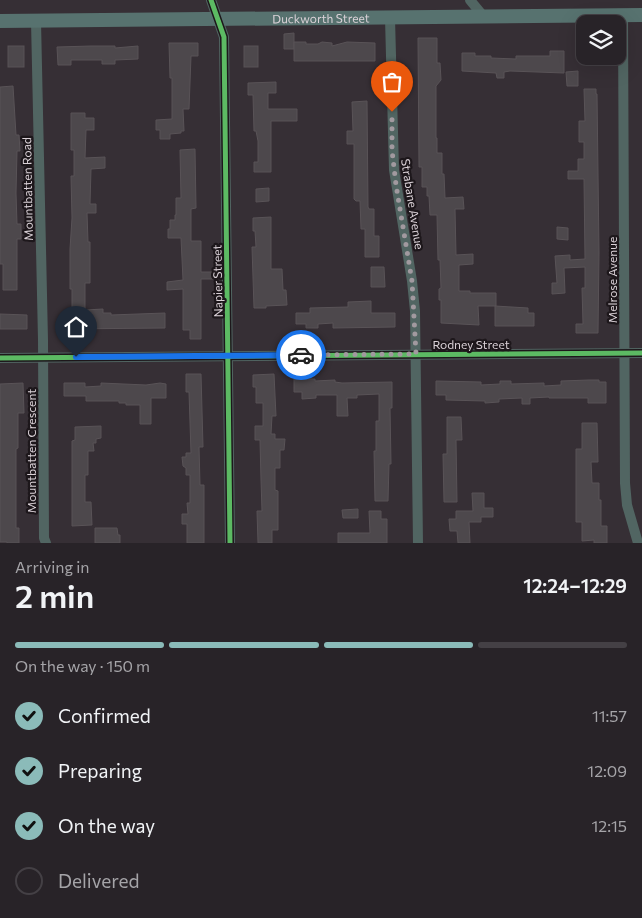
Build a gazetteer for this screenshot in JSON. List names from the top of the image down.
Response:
{
  "streets": {
    "main road": ["Duckworth Street"],
    "street": [
      "Mountbatten Road",
      "Strabane Avenue",
      "Melrose Avenue",
      "Napier Street",
      "Rodney Street",
      "Mountbatten Crescent"
    ]
  },
  "crossings": [
    ["Duckworth Street", "Mountbatten Road"],
    ["Duckworth Street", "Strabane Avenue"],
    ["Duckworth Street", "Napier Street"],
    ["Mountbatten Road", "Rodney Street"],
    ["Mountbatten Road", "Mountbatten Crescent"],
    ["Strabane Avenue", "Rodney Street"],
    ["Melrose Avenue", "Rodney Street"],
    ["Napier Street", "Rodney Street"],
    ["Rodney Street", "Mountbatten Crescent"]
  ],
  "page": {
    "heading": ["2 min", "Arriving in", "12:24–12:29"],
    "bar": "On the way · 150 m",
    "list": [
      ["Confirmed", "11:57"],
      ["Preparing", "12:09"],
      ["On the way", "12:15"],
      "Delivered"
    ]
  }
}
